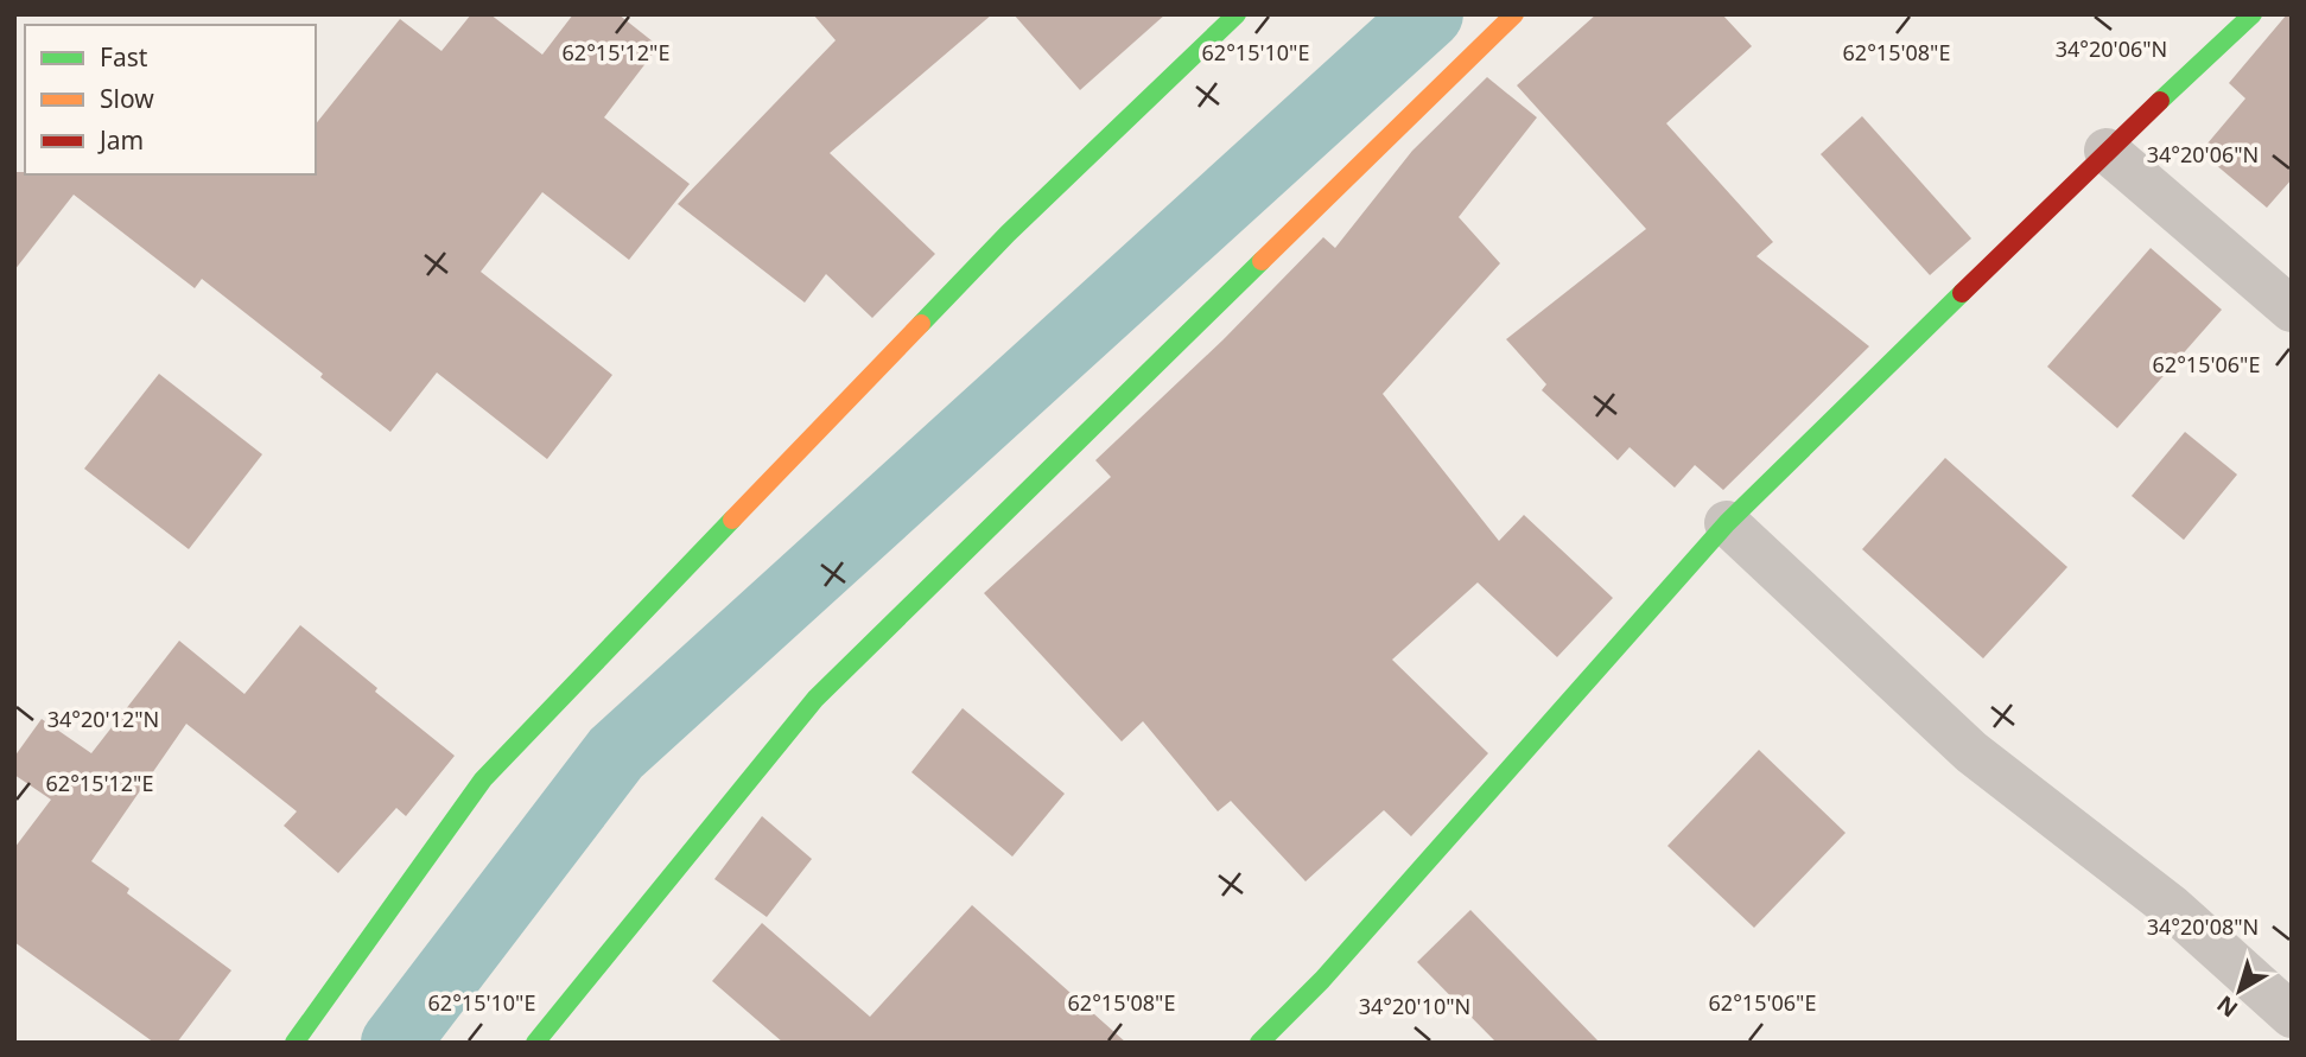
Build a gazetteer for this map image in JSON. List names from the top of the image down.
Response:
{
  "legend": ["Fast", "Slow", "Jam"],
  "north": "bottom left",
  "coordinates": [
    "34°20'06\"N",
    "62°15'12\"E",
    "62°15'10\"E",
    "62°15'08\"E",
    "62°15'06\"E",
    "34°20'12\"N",
    "34°20'08\"N",
    "34°20'10\"N"
  ]
}
